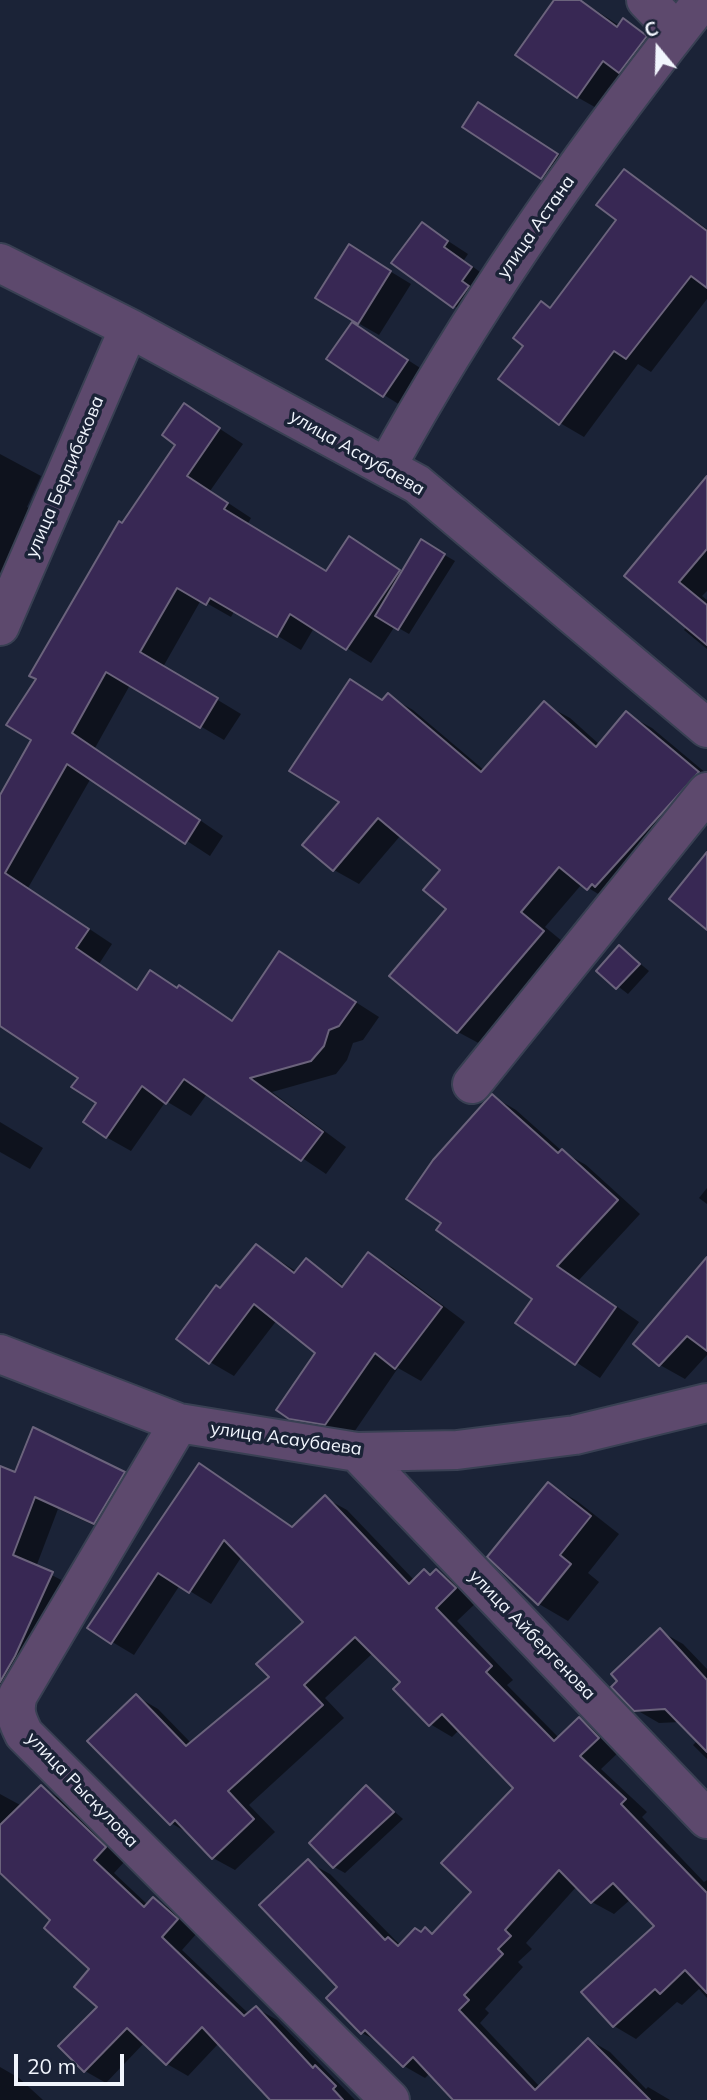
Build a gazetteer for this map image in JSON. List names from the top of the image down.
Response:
{
  "streets": {
    "street": [
      "улица Астана",
      "улица Асаубаева",
      "улица Бердибекова",
      "улица Айбергенова",
      "улица Рыскулова"
    ]
  },
  "crossings": [
    ["улица Астана", "улица Асаубаева"],
    ["улица Асаубаева", "улица Бердибекова"],
    ["улица Асаубаева", "улица Айбергенова"],
    ["улица Асаубаева", "улица Рыскулова"]
  ],
  "scale_bar": "20 m",
  "north": "top"
}
